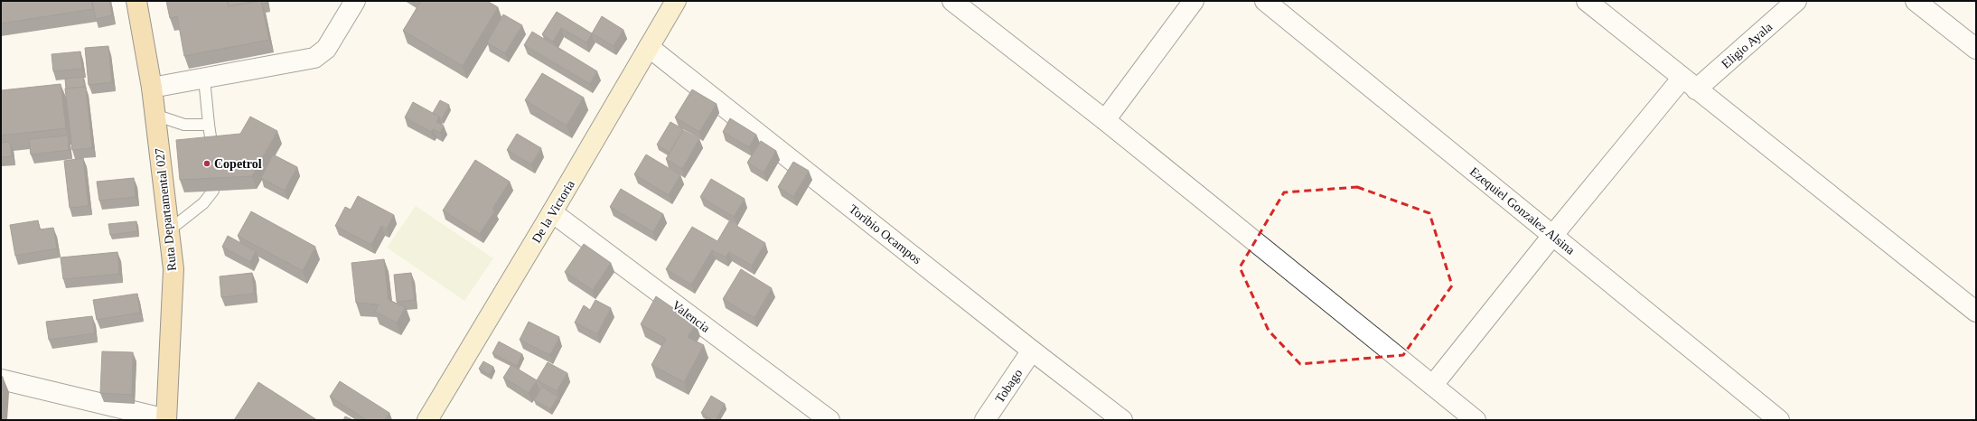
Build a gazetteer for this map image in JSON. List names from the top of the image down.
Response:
{
  "streets": {
    "main road": ["Ruta Departamental 027", "De la Victoria"],
    "street": [
      "Eligio Ayala",
      "Ezequiel Gonzalez Alsina",
      "Toribio Ocampos",
      "Valencia",
      "Tobago"
    ]
  },
  "crossings": [
    ["Eligio Ayala", "Ezequiel Gonzalez Alsina"],
    ["De la Victoria", "Toribio Ocampos"],
    ["De la Victoria", "Valencia"],
    ["Toribio Ocampos", "Tobago"]
  ],
  "places": ["Copetrol"]
}
